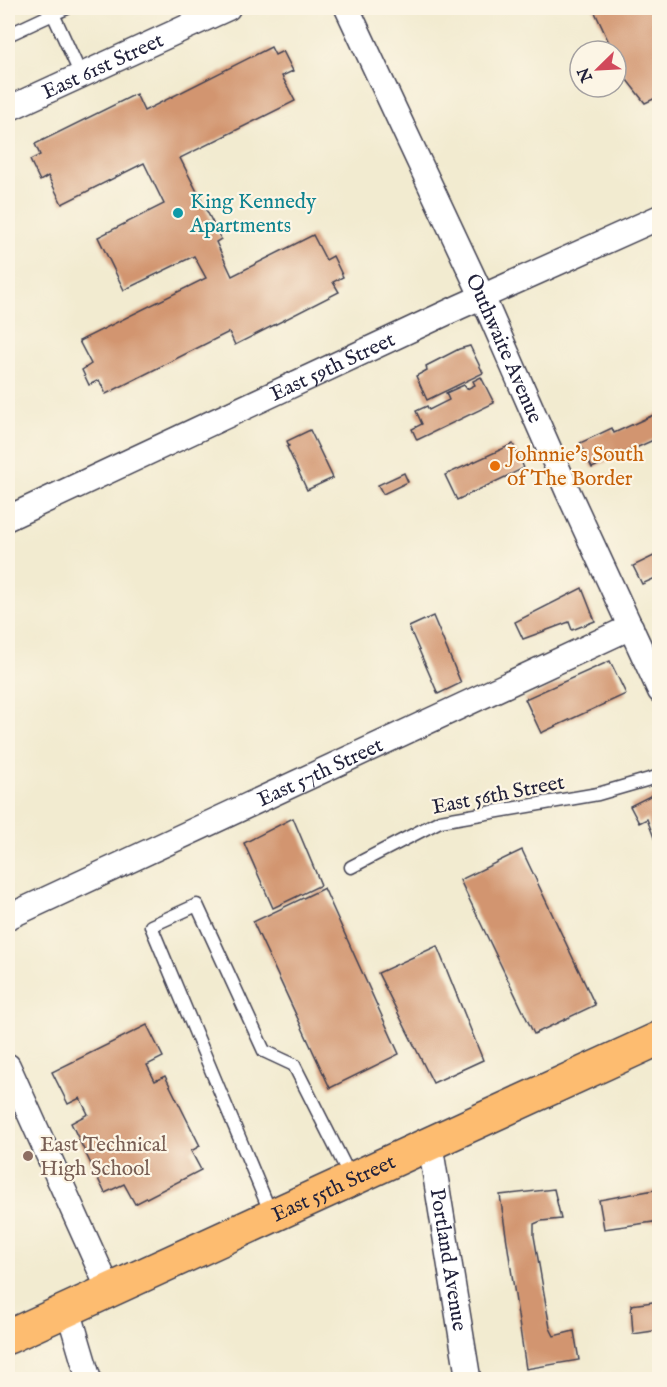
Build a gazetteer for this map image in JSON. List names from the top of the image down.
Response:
{
  "streets": {
    "main road": ["East 55th Street"],
    "street": [
      "East 61st Street",
      "Outhwaite Avenue",
      "East 59th Street",
      "East 57th Street",
      "Portland Avenue"
    ],
    "lane": ["East 56th Street"]
  },
  "crossings": [
    ["Outhwaite Avenue", "East 59th Street"],
    ["Outhwaite Avenue", "East 57th Street"],
    ["East 55th Street", "Portland Avenue"]
  ],
  "places": ["King Kennedy Apartments", "Johnnie's South of The Border", "East Technical High School"],
  "north": "bottom left"
}
